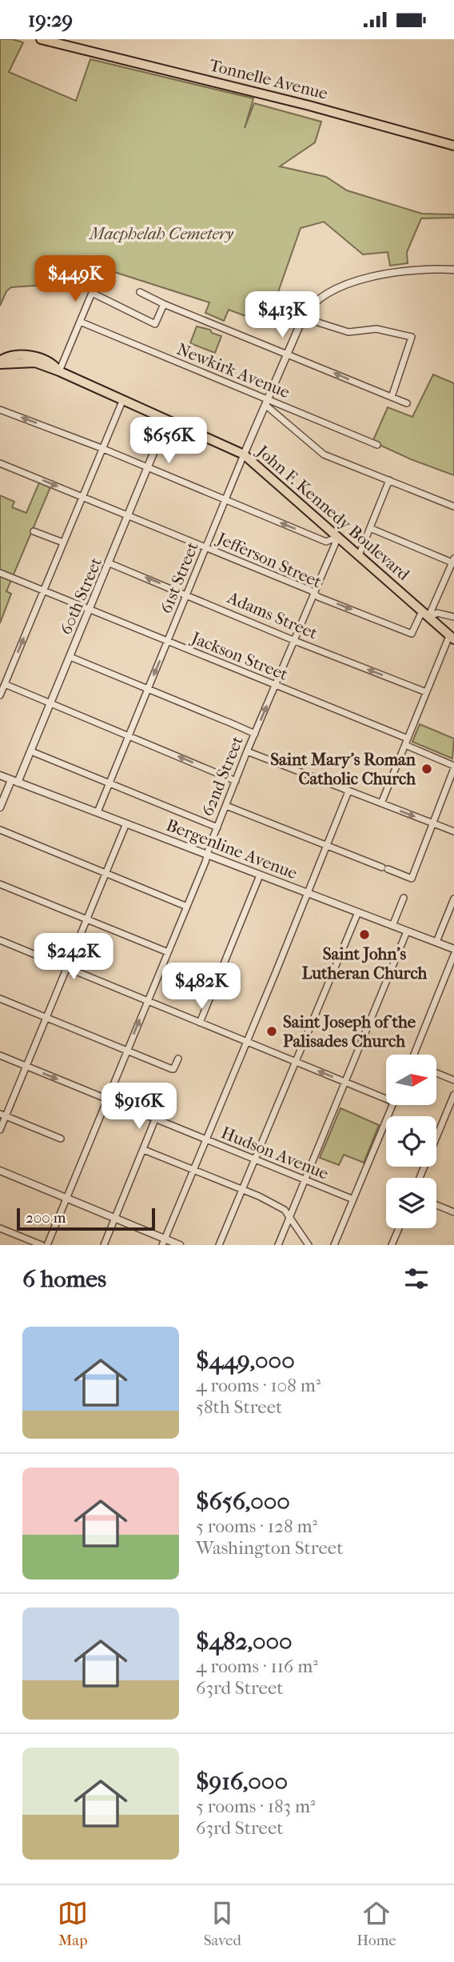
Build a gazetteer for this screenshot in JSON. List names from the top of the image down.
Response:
{
  "streets": {
    "main road": ["Tonnelle Avenue", "John F. Kennedy Boulevard"],
    "street": [
      "Newkirk Avenue",
      "Jefferson Street",
      "61st Street",
      "60th Street",
      "Adams Street",
      "Jackson Street",
      "62nd Street",
      "Bergenline Avenue",
      "Hudson Avenue"
    ]
  },
  "crossings": [
    ["Newkirk Avenue", "61st Street"],
    ["John F. Kennedy Boulevard", "Jefferson Street"],
    ["John F. Kennedy Boulevard", "61st Street"],
    ["John F. Kennedy Boulevard", "60th Street"],
    ["John F. Kennedy Boulevard", "62nd Street"],
    ["Jefferson Street", "61st Street"],
    ["Jefferson Street", "60th Street"],
    ["Jefferson Street", "62nd Street"],
    ["61st Street", "Adams Street"],
    ["61st Street", "Jackson Street"],
    ["61st Street", "Bergenline Avenue"],
    ["60th Street", "Adams Street"],
    ["60th Street", "Jackson Street"],
    ["60th Street", "Bergenline Avenue"],
    ["Adams Street", "62nd Street"],
    ["Jackson Street", "62nd Street"],
    ["62nd Street", "Bergenline Avenue"],
    ["62nd Street", "Hudson Avenue"]
  ],
  "one_way": ["Jefferson Street", "Adams Street"],
  "parks": ["Macphelah Cemetery"],
  "places": ["Saint Mary's Roman Catholic Church", "Saint John's Lutheran Church", "Saint Joseph of the Palisades Church"],
  "scale_bar": "200 m",
  "north": "right",
  "page": {
    "status": "19:29",
    "price": [
      "$449K",
      "$413K",
      "$656K",
      "$242K",
      "$482K",
      "$916K"
    ],
    "scale": "200 m",
    "heading": "6 homes",
    "list": [
      {
        "name": "$449,000",
        "note": "4 rooms · 108 m² · 58th Street"
      },
      {
        "name": "$656,000",
        "note": "5 rooms · 128 m² · Washington Street"
      },
      {
        "name": "$482,000",
        "note": "4 rooms · 116 m² · 63rd Street"
      },
      {
        "name": "$916,000",
        "note": "5 rooms · 183 m² · 63rd Street"
      }
    ],
    "tabs": ["Map", "Saved", "Home"]
  }
}
